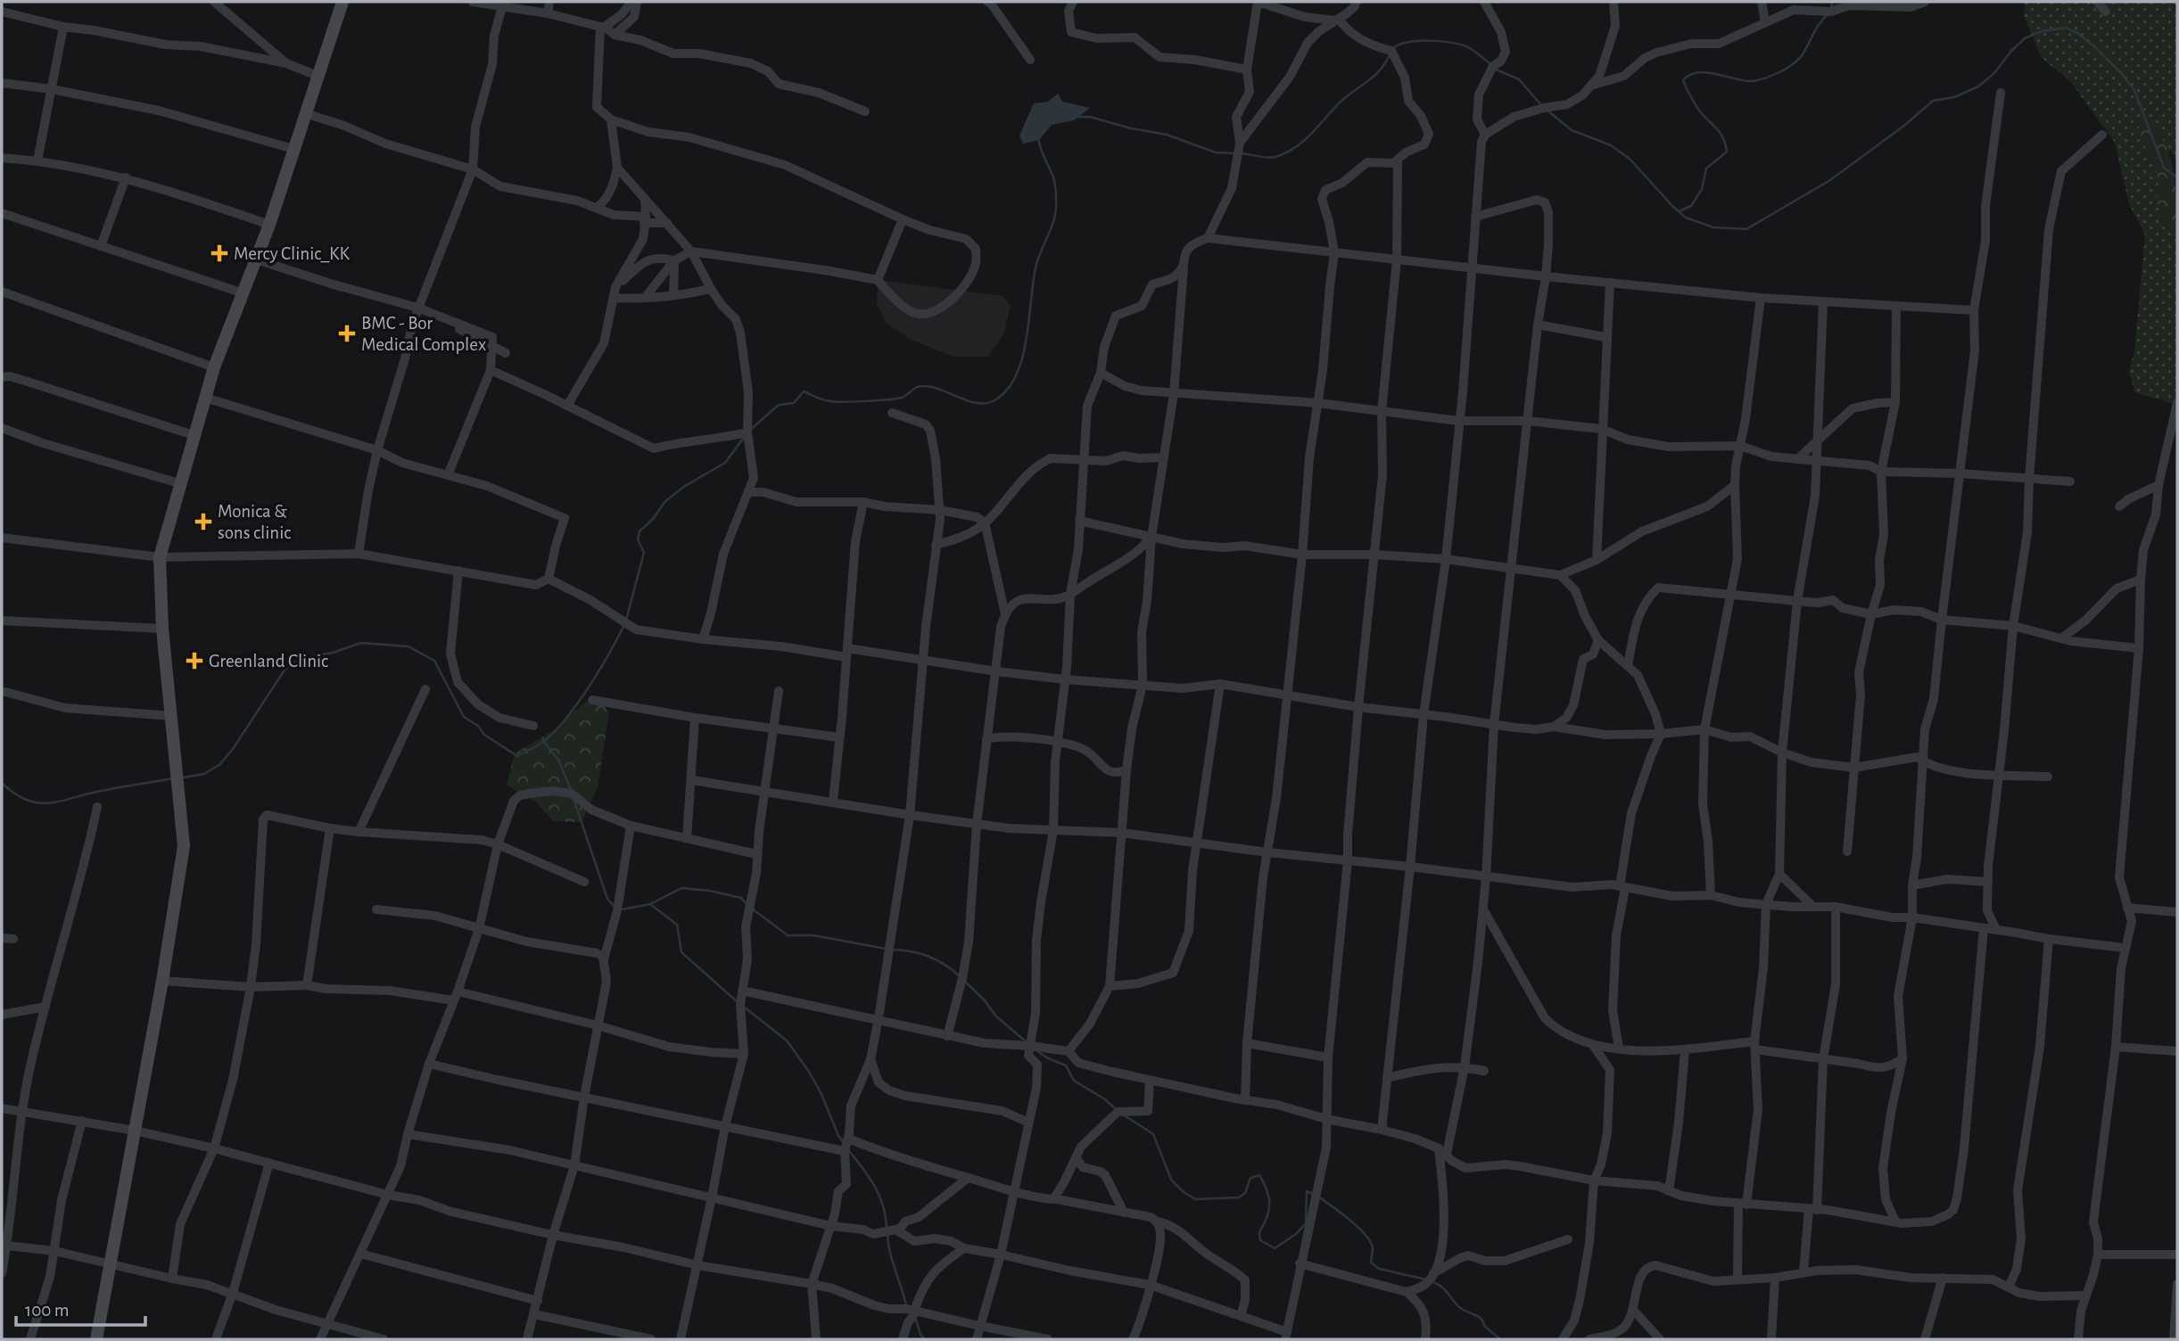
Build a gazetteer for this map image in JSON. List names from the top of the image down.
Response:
{
  "places": {
    "health": [
      "Mercy Clinic_KK",
      "BMC - Bor Medical Complex",
      "Monica & sons clinic",
      "Greenland Clinic"
    ]
  },
  "scale_bar": "100 m"
}
